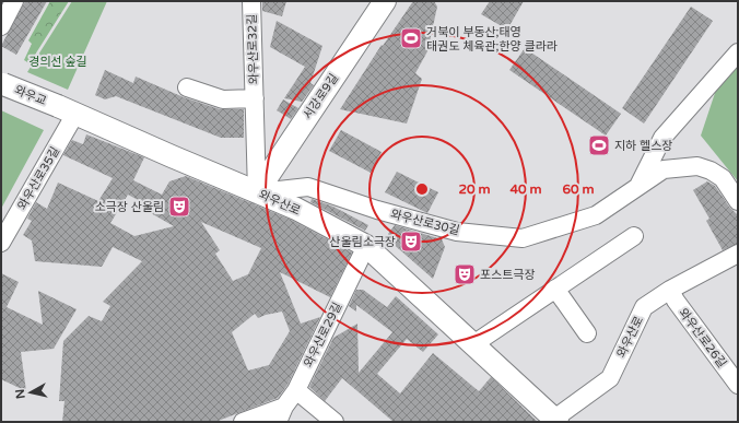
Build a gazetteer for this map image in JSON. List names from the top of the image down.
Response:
{
  "streets": {
    "street": [
      "와우산로32길",
      "와우교",
      "서강로9길",
      "와우산로35길",
      "와우산로",
      "와우산로30길",
      "와우산로29길",
      "와우산로26길"
    ]
  },
  "crossings": [
    ["와우산로32길", "서강로9길"],
    ["와우산로32길", "와우산로"],
    ["와우산로32길", "와우산로30길"],
    ["와우교", "와우산로35길"],
    ["와우교", "와우산로"],
    ["서강로9길", "와우산로"],
    ["서강로9길", "와우산로30길"],
    ["와우산로35길", "와우산로"],
    ["와우산로", "와우산로30길"],
    ["와우산로", "와우산로29길"],
    ["와우산로", "와우산로26길"]
  ],
  "parks": ["경의선 숲길"],
  "places": {
    "sports": ["거북이 부동산;태영 태권도 체육관;한양 클라라", "지하 헬스장"],
    "theatre": ["소극장 산울림", "산울림소극장", "포스트극장"]
  },
  "north": "left",
  "rings": ["20 m", "40 m", "60 m"]
}
